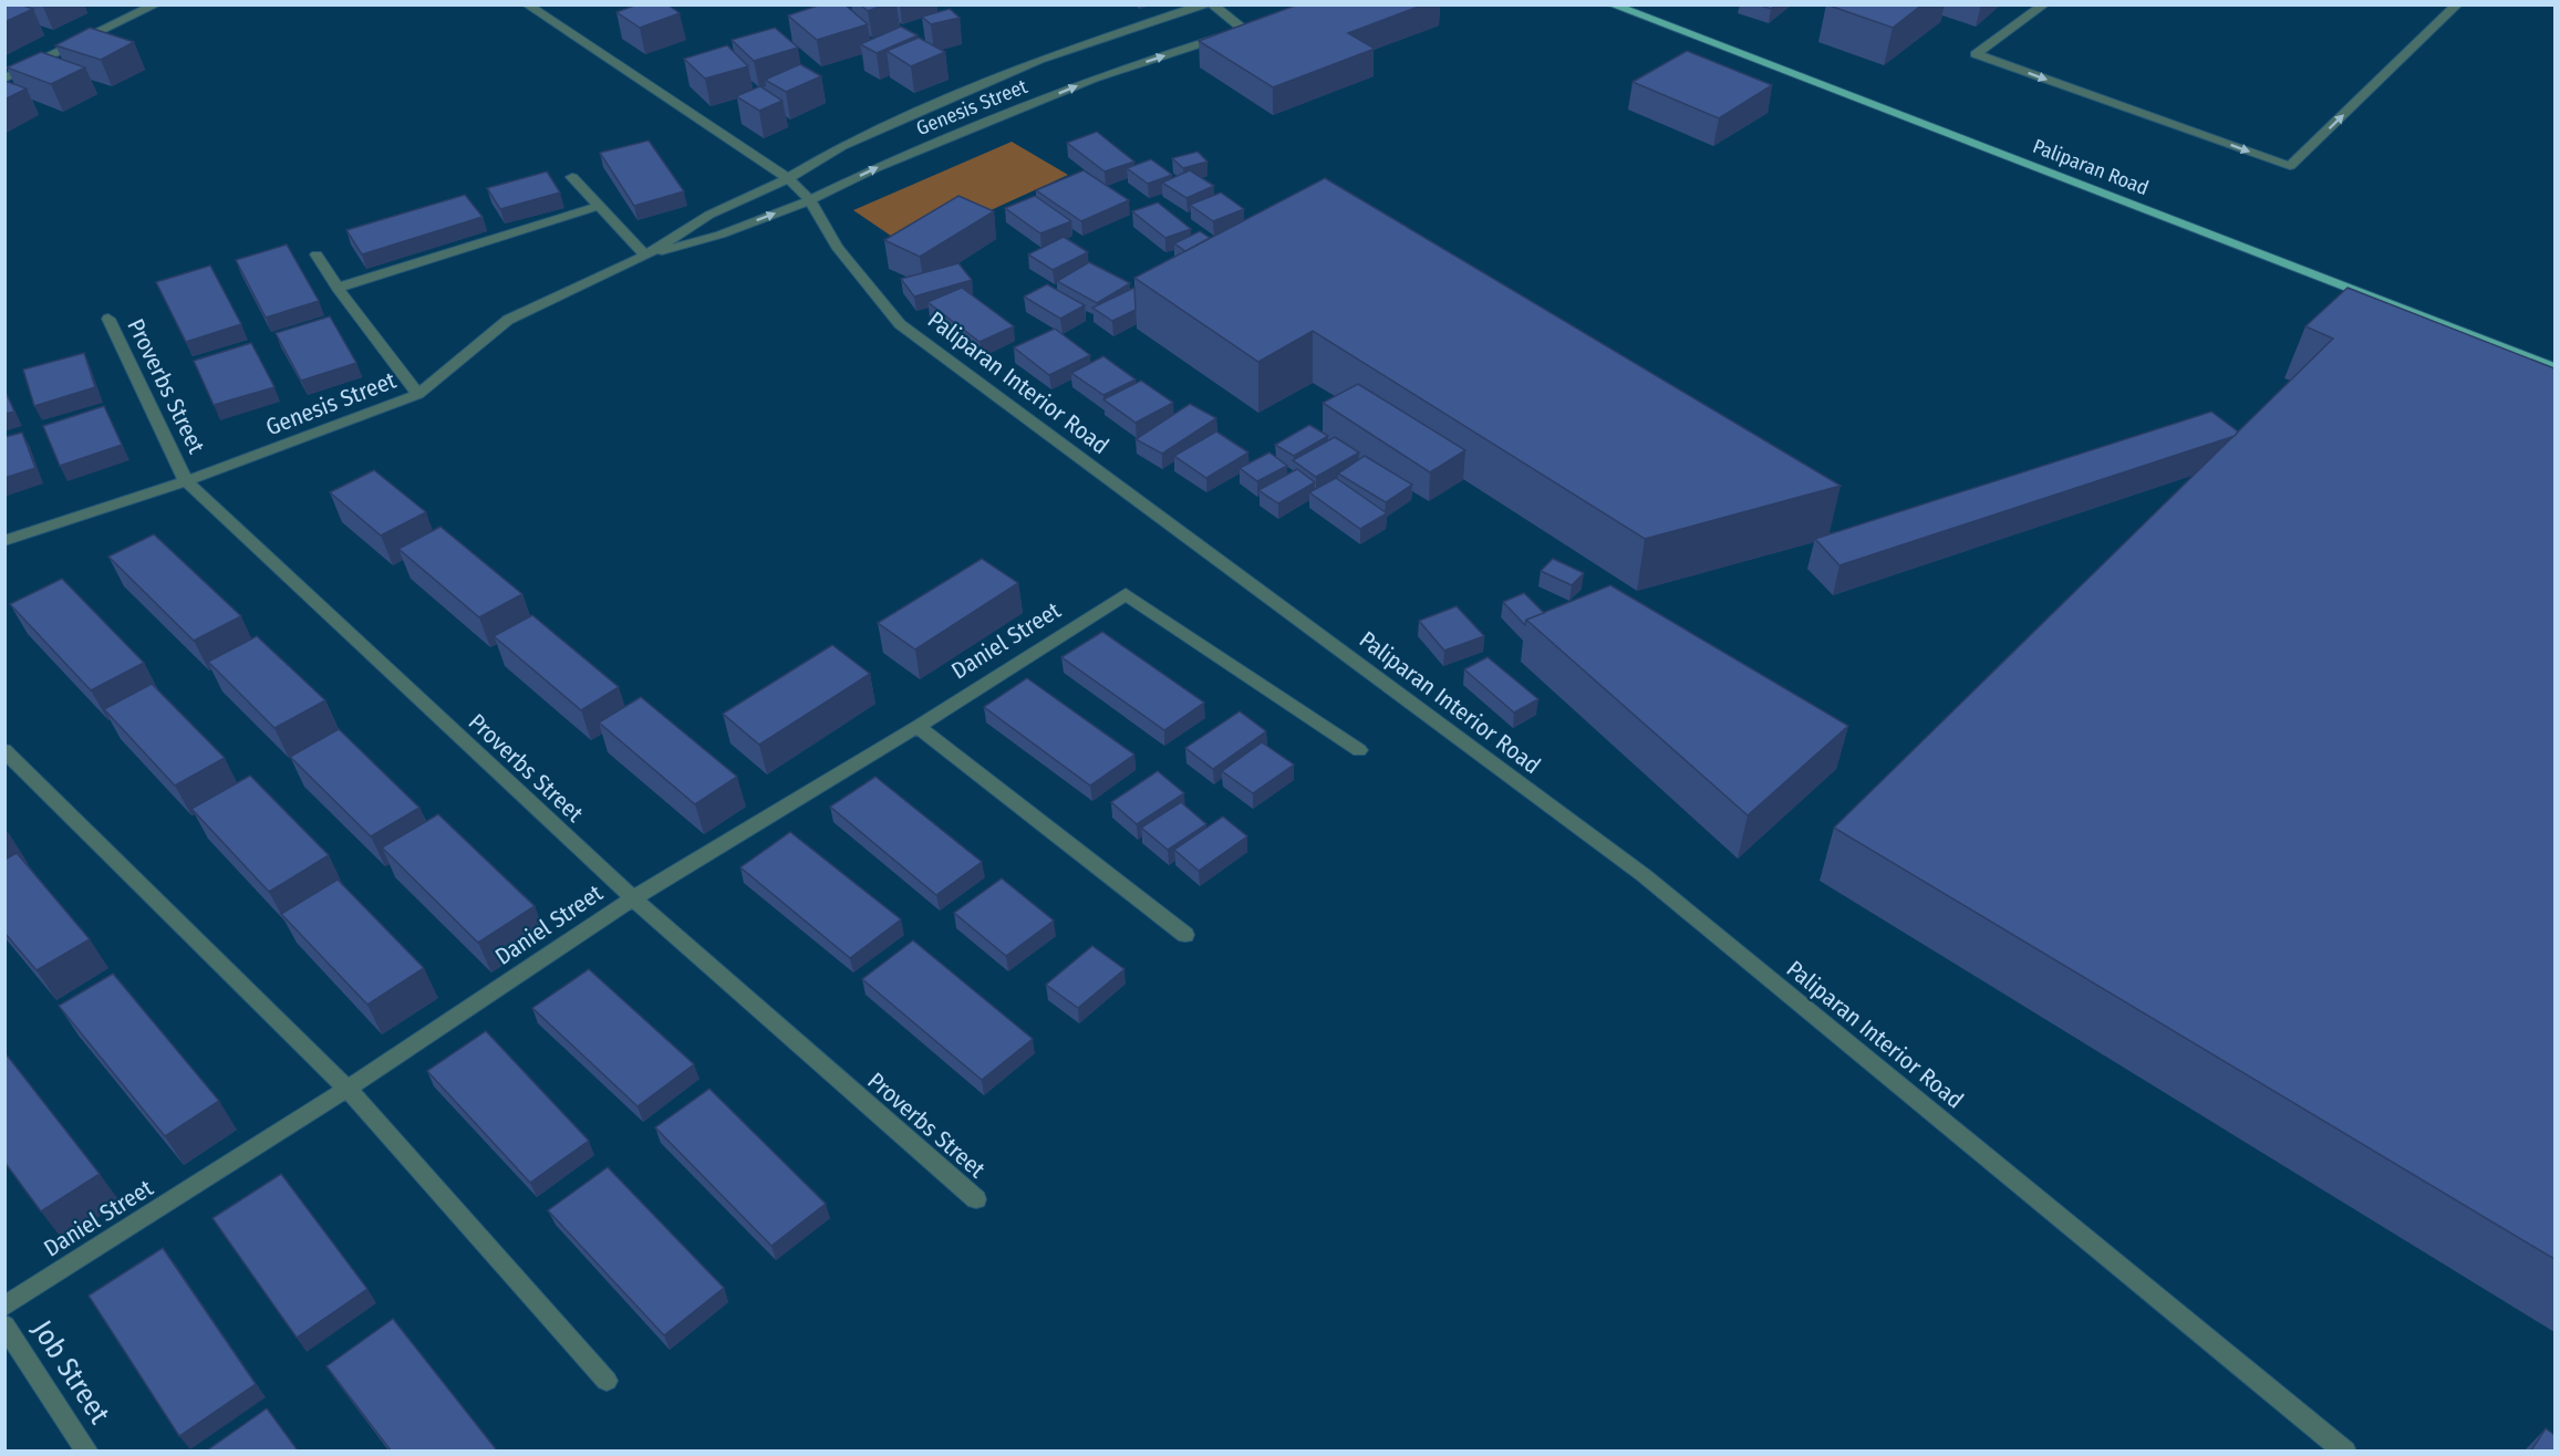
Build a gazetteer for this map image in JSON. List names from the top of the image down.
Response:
{
  "streets": {
    "main road": ["Paliparan Road"],
    "street": [
      "Genesis Street",
      "Paliparan Interior Road",
      "Proverbs Street",
      "Daniel Street",
      "Job Street"
    ]
  },
  "crossings": [
    ["Genesis Street", "Paliparan Interior Road"],
    ["Genesis Street", "Proverbs Street"],
    ["Proverbs Street", "Daniel Street"]
  ]
}
